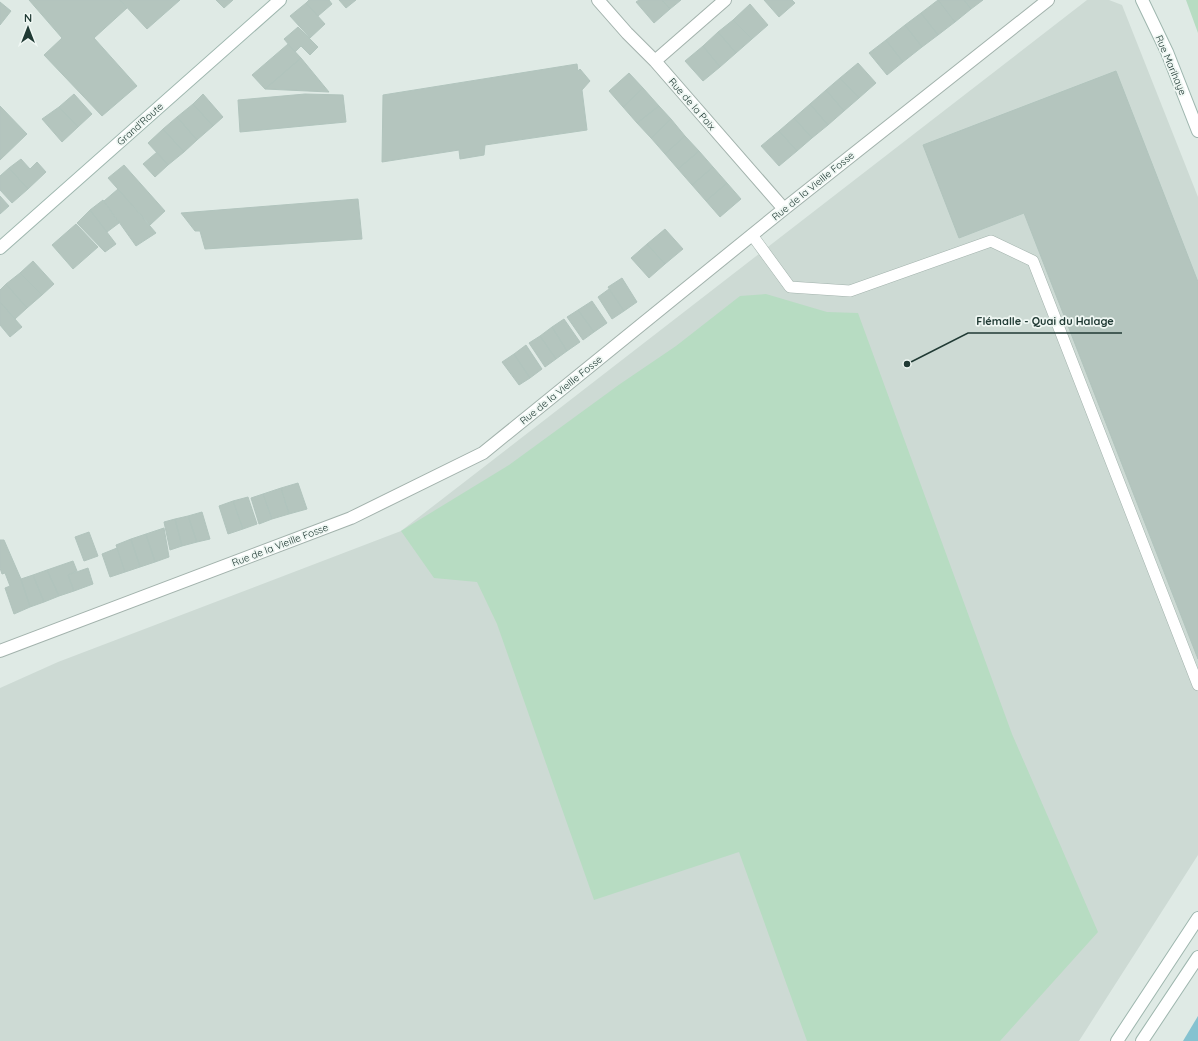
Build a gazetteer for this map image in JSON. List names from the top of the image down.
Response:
{
  "streets": {
    "street": [
      "Rue Marihaye",
      "Rue de la Paix",
      "Grand'Route",
      "Rue de la Vieille Fosse"
    ]
  },
  "crossings": [
    ["Rue de la Paix", "Rue de la Vieille Fosse"]
  ],
  "places": ["Flémalle - Quai du Halage"],
  "north": "top"
}
